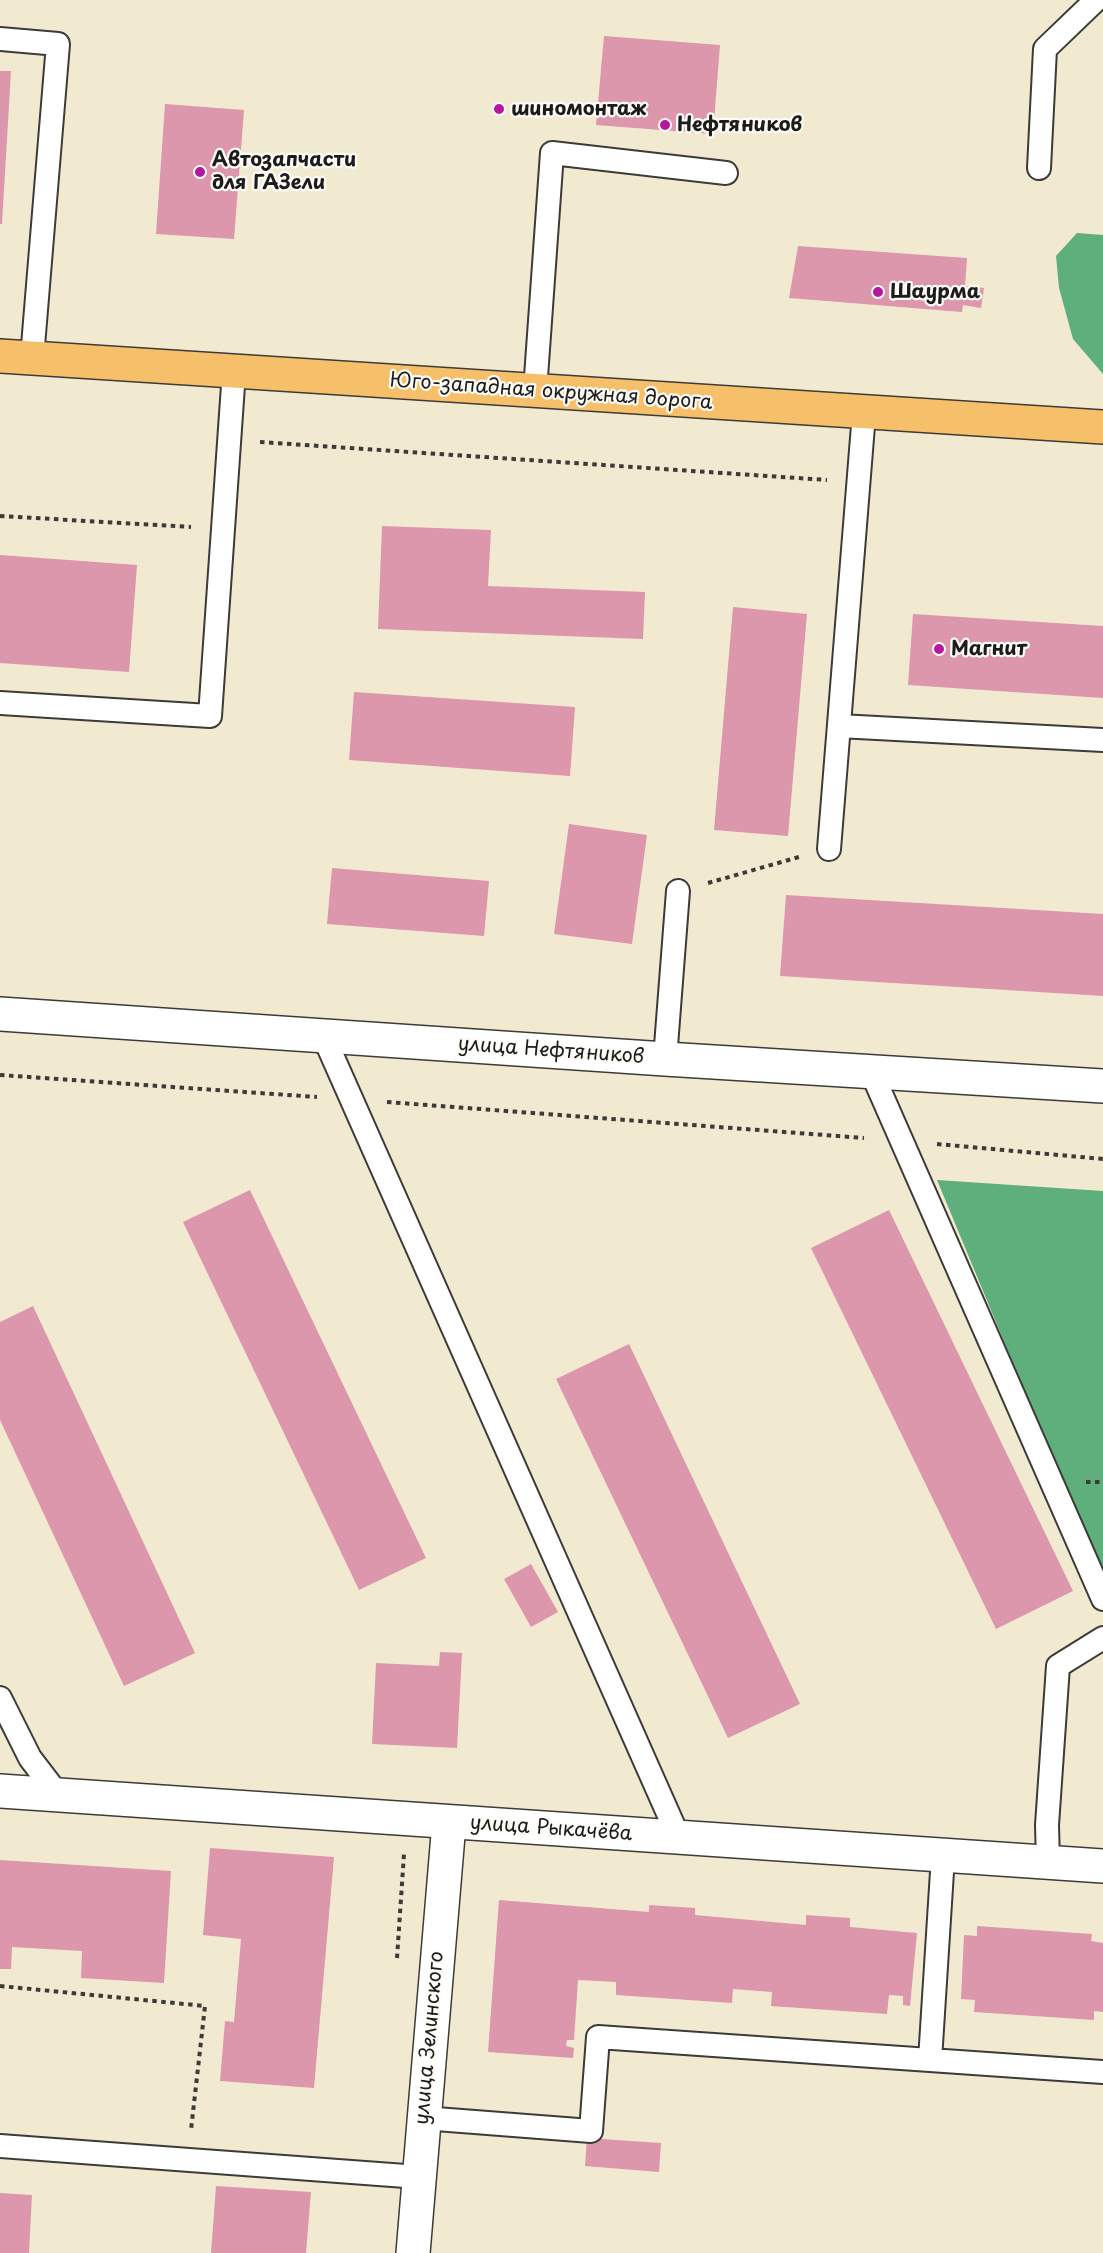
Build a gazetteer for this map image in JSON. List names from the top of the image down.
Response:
{
  "streets": {
    "highway": ["Юго-западная окружная дорога"],
    "street": ["улица Нефтяников", "улица Рыкачёва", "улица Зелинского"]
  },
  "crossings": [
    ["улица Рыкачёва", "улица Зелинского"]
  ],
  "places": [
    "шиномонтаж",
    "Нефтяников",
    "Автозапчасти для ГАЗели",
    "Шаурма",
    "Магнит"
  ]
}
